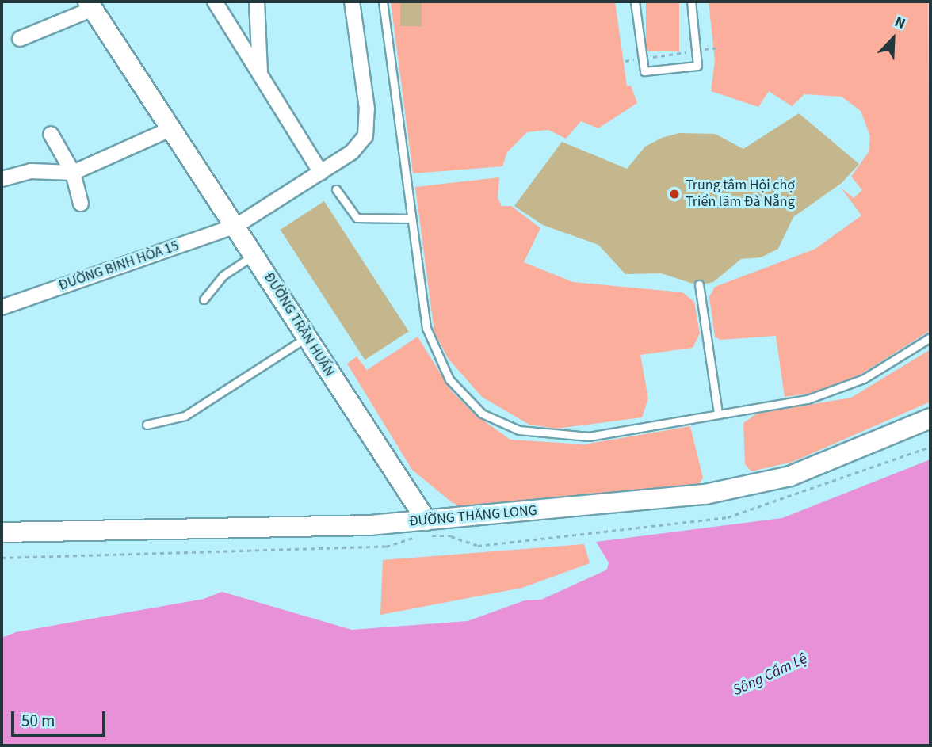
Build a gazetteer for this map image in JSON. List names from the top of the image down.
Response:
{
  "streets": {
    "street": ["ĐƯỜNG BÌNH HÒA 15", "ĐƯỜNG TRẦN HUẤN", "ĐƯỜNG THĂNG LONG"]
  },
  "crossings": [
    ["ĐƯỜNG BÌNH HÒA 15", "ĐƯỜNG TRẦN HUẤN"],
    ["ĐƯỜNG TRẦN HUẤN", "ĐƯỜNG THĂNG LONG"]
  ],
  "water": ["Sông Cẩm Lệ"],
  "places": ["Trung tâm Hội chợ Triển lãm Đà Nẵng"],
  "scale_bar": "50 m",
  "north": "top right"
}
